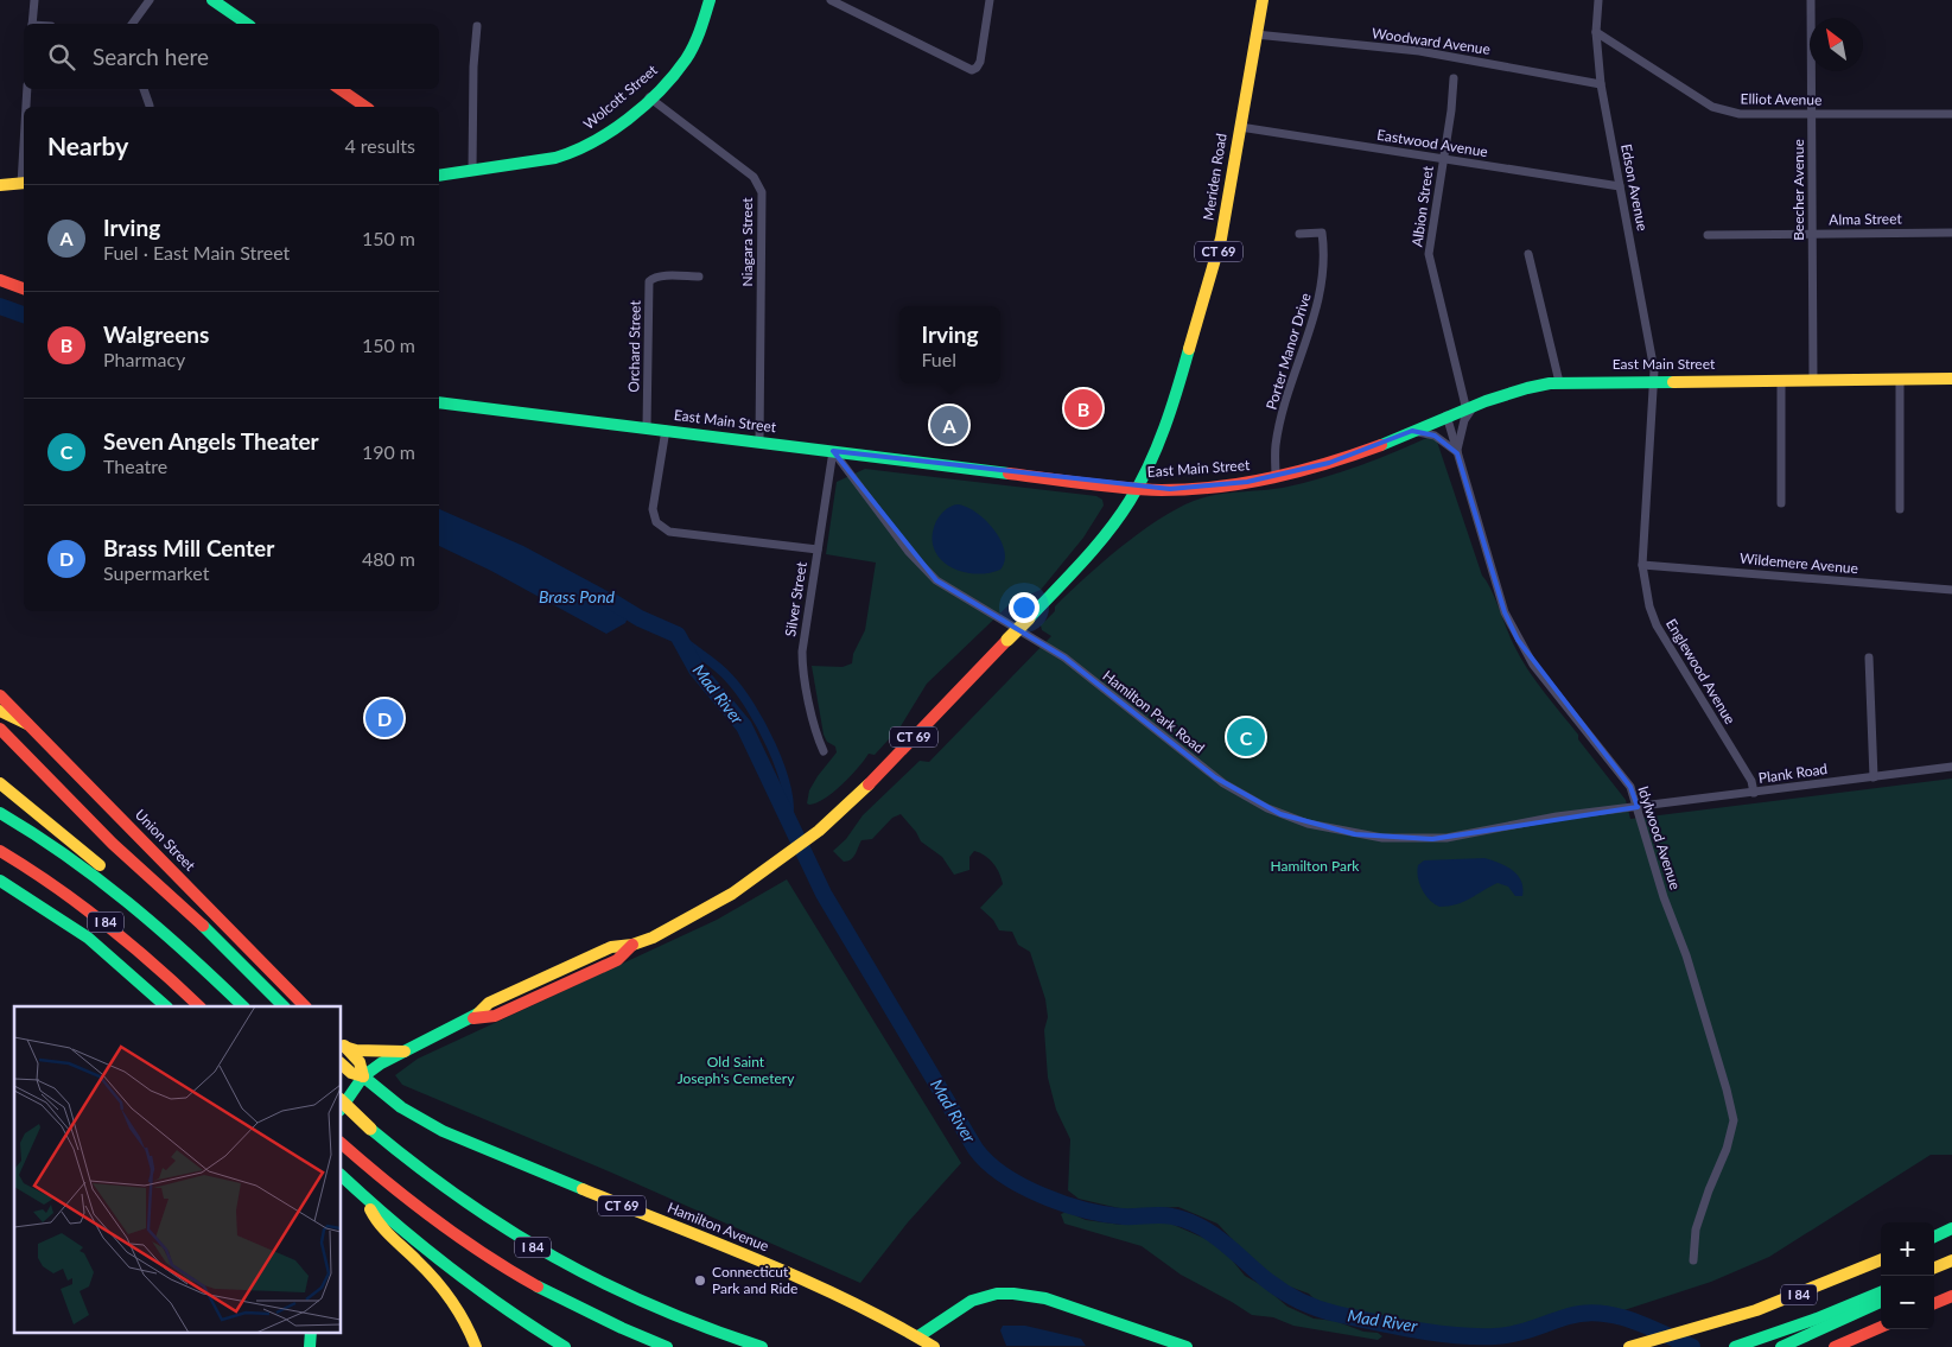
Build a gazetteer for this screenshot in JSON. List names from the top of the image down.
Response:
{
  "streets": {
    "main road": [
      "Wolcott Street",
      "Meriden Road",
      "CT 69",
      "East Main Street",
      "Union Street",
      "I 84",
      "Hamilton Avenue"
    ],
    "street": [
      "Woodward Avenue",
      "Elliot Avenue",
      "Eastwood Avenue",
      "Edson Avenue",
      "Beecher Avenue",
      "Albion Street",
      "Alma Street",
      "Niagara Street",
      "Orchard Street",
      "Porter Manor Drive",
      "Wildemere Avenue",
      "Silver Street",
      "Englewood Avenue",
      "Hamilton Park Road",
      "Plank Road",
      "Idylwood Avenue"
    ]
  },
  "crossings": [
    ["Woodward Avenue", "Meriden Road"],
    ["Woodward Avenue", "Edson Avenue"],
    ["Wolcott Street", "Niagara Street"],
    ["Elliot Avenue", "Edson Avenue"],
    ["Elliot Avenue", "Beecher Avenue"],
    ["Eastwood Avenue", "Meriden Road"],
    ["Eastwood Avenue", "Edson Avenue"],
    ["Eastwood Avenue", "Albion Street"],
    ["Meriden Road", "CT 69"],
    ["Meriden Road", "East Main Street"],
    ["Edson Avenue", "East Main Street"],
    ["Edson Avenue", "Englewood Avenue"],
    ["Beecher Avenue", "Alma Street"],
    ["Beecher Avenue", "East Main Street"],
    ["Albion Street", "East Main Street"],
    ["Albion Street", "Idylwood Avenue"],
    ["Niagara Street", "East Main Street"],
    ["CT 69", "East Main Street"],
    ["CT 69", "Hamilton Avenue"],
    ["Orchard Street", "East Main Street"],
    ["Porter Manor Drive", "East Main Street"],
    ["East Main Street", "Silver Street"],
    ["East Main Street", "Englewood Avenue"],
    ["East Main Street", "Hamilton Park Road"],
    ["East Main Street", "Idylwood Avenue"],
    ["Wildemere Avenue", "Englewood Avenue"],
    ["Silver Street", "Hamilton Park Road"],
    ["Englewood Avenue", "Plank Road"],
    ["Hamilton Park Road", "Plank Road"],
    ["Hamilton Park Road", "Idylwood Avenue"],
    ["Plank Road", "Idylwood Avenue"]
  ],
  "water": ["Brass Pond", "Mad River"],
  "parks": ["Hamilton Park", "Old Saint Joseph's Cemetery"],
  "places": ["Connecticut Park and Ride"],
  "north": "top left",
  "page": {
    "search": "Search here",
    "heading": ["Nearby", "4 results"],
    "list": [
      {
        "mark": "A",
        "name": "Irving",
        "note": "Fuel · East Main Street",
        "value": "150 m"
      },
      {
        "mark": "B",
        "name": "Walgreens",
        "note": "Pharmacy",
        "value": "150 m"
      },
      {
        "mark": "C",
        "name": "Seven Angels Theater",
        "note": "Theatre",
        "value": "190 m"
      },
      {
        "mark": "D",
        "name": "Brass Mill Center",
        "note": "Supermarket",
        "value": "480 m"
      }
    ],
    "popup": ["Irving", "Fuel"],
    "pins": [
      "B",
      "A",
      "D",
      "C"
    ],
    "map_buttons": ["+", "−"]
  }
}
